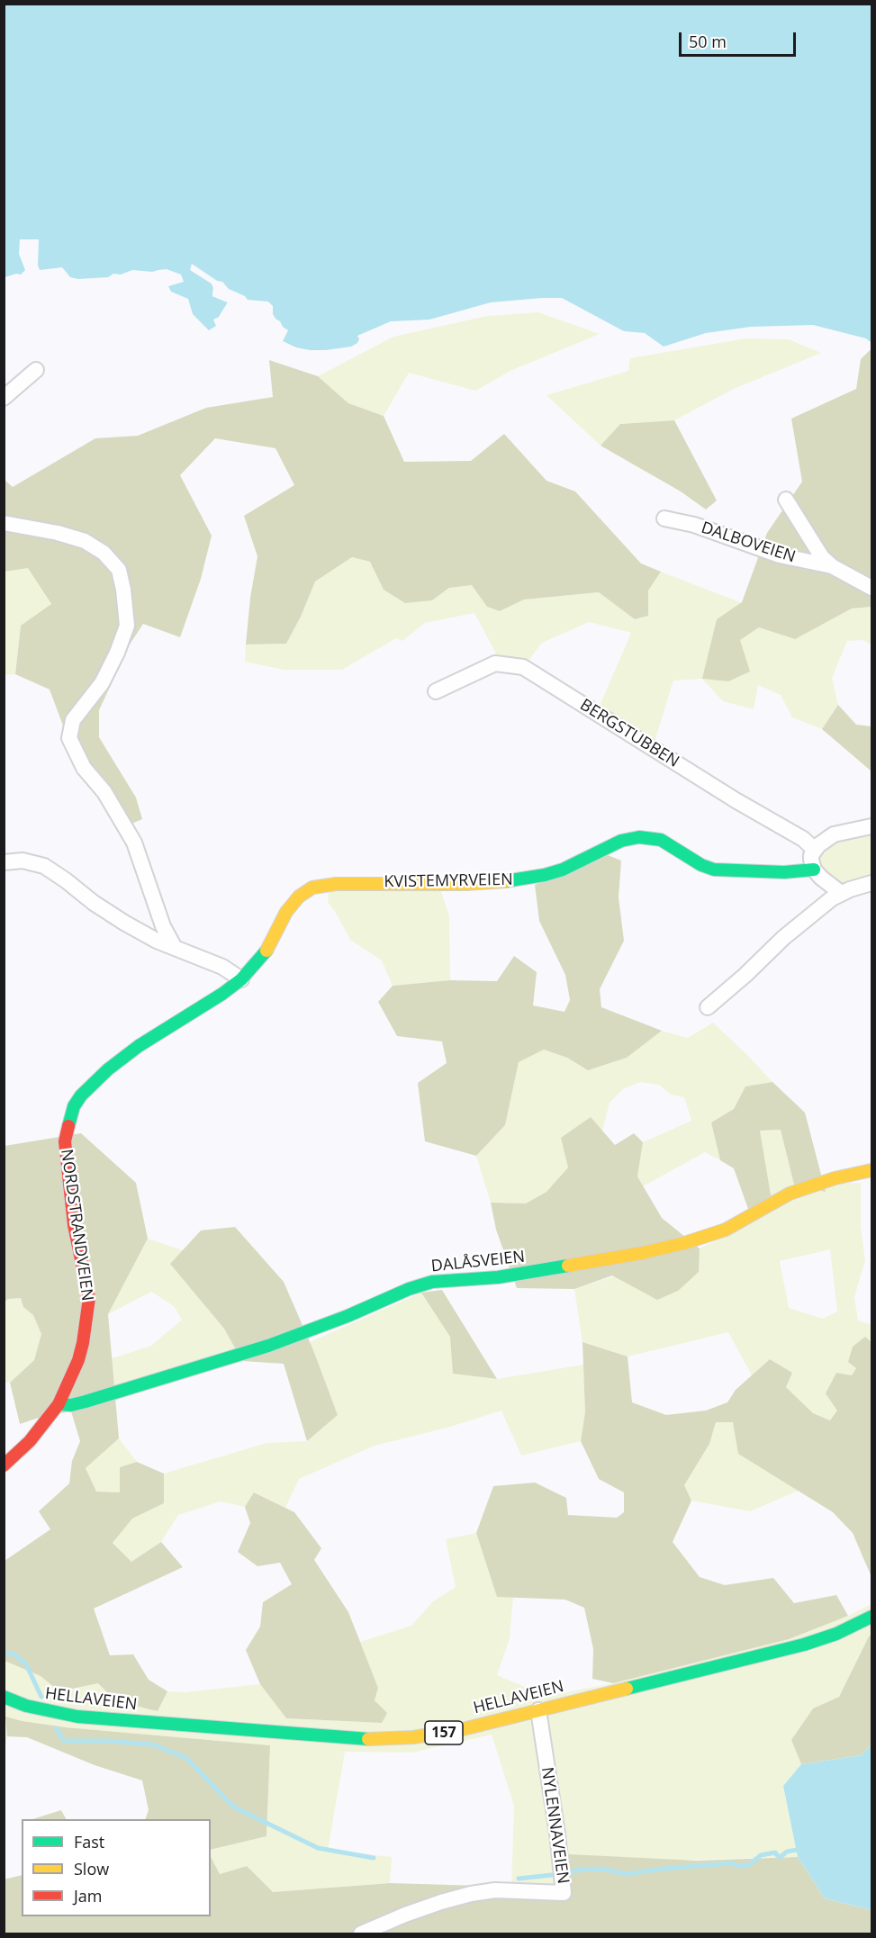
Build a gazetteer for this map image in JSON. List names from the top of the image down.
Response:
{
  "streets": {
    "street": [
      "DALBOVEIEN",
      "BERGSTUBBEN",
      "KVISTEMYRVEIEN",
      "NORDSTRANDVEIEN",
      "DALÅSVEIEN",
      "HELLAVEIEN",
      "157",
      "NYLENNAVEIEN"
    ]
  },
  "crossings": [
    ["KVISTEMYRVEIEN", "NORDSTRANDVEIEN"],
    ["NORDSTRANDVEIEN", "DALÅSVEIEN"],
    ["HELLAVEIEN", "NYLENNAVEIEN"]
  ],
  "legend": ["Fast", "Slow", "Jam"],
  "scale_bar": "50 m"
}
